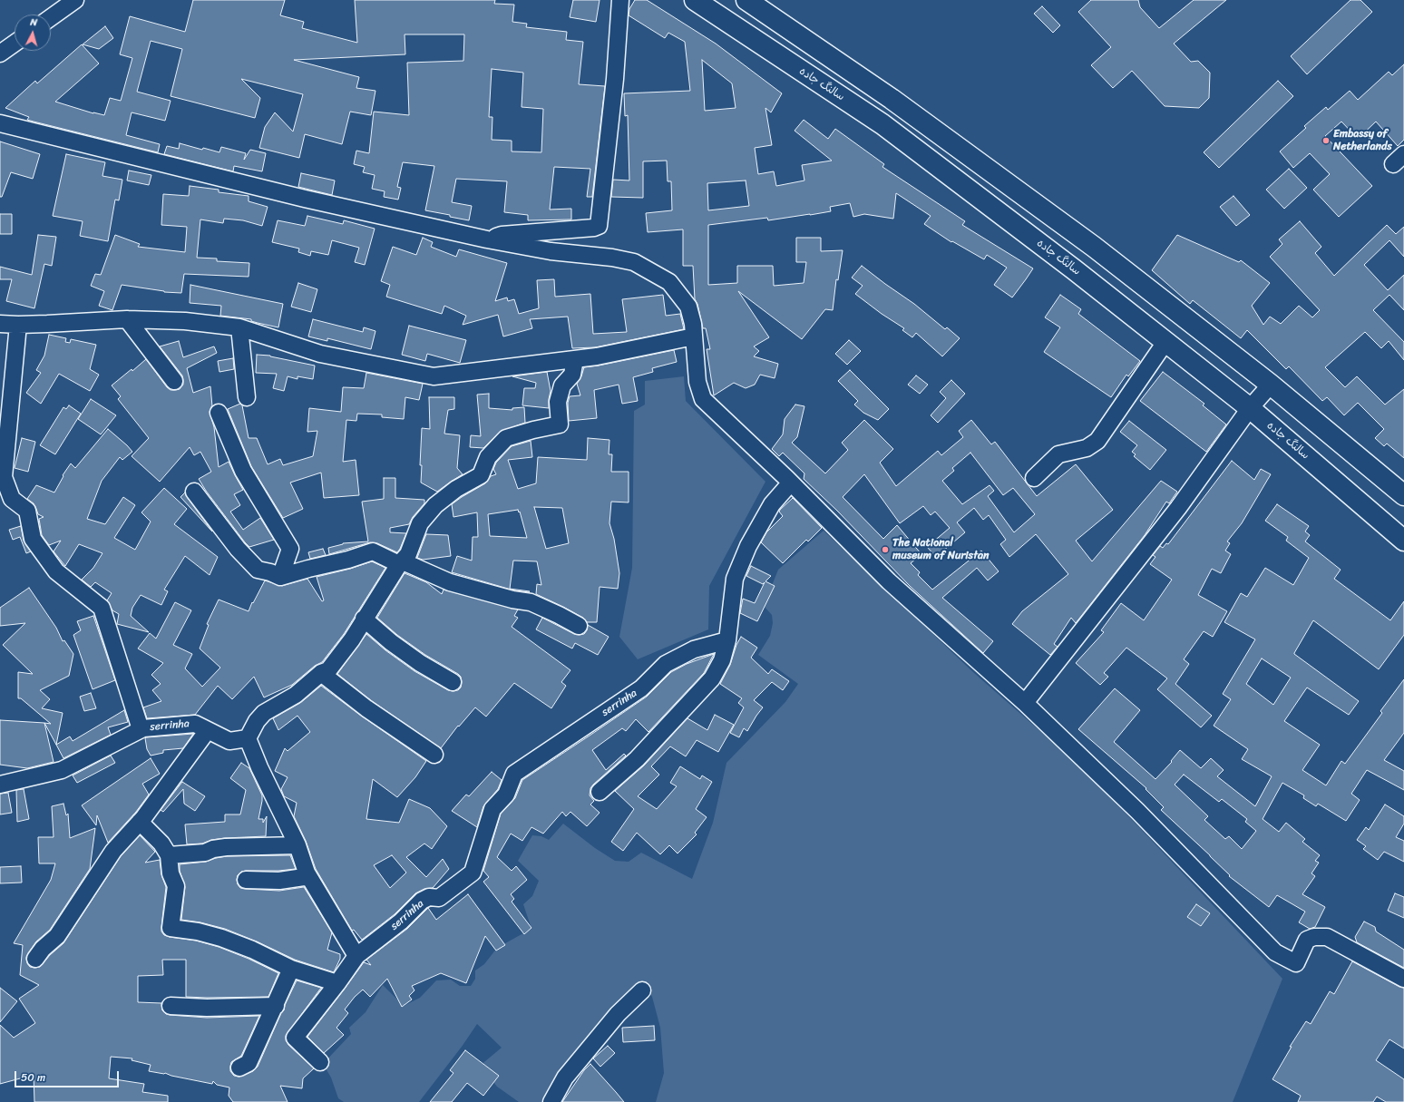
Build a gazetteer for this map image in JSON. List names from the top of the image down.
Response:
{
  "streets": {
    "highway": ["سالنگ جاده"],
    "street": ["serrinha"]
  },
  "places": ["Embassy of Netherlands", "The National museum of Nuristan"],
  "scale_bar": "50 m",
  "north": "top"
}
